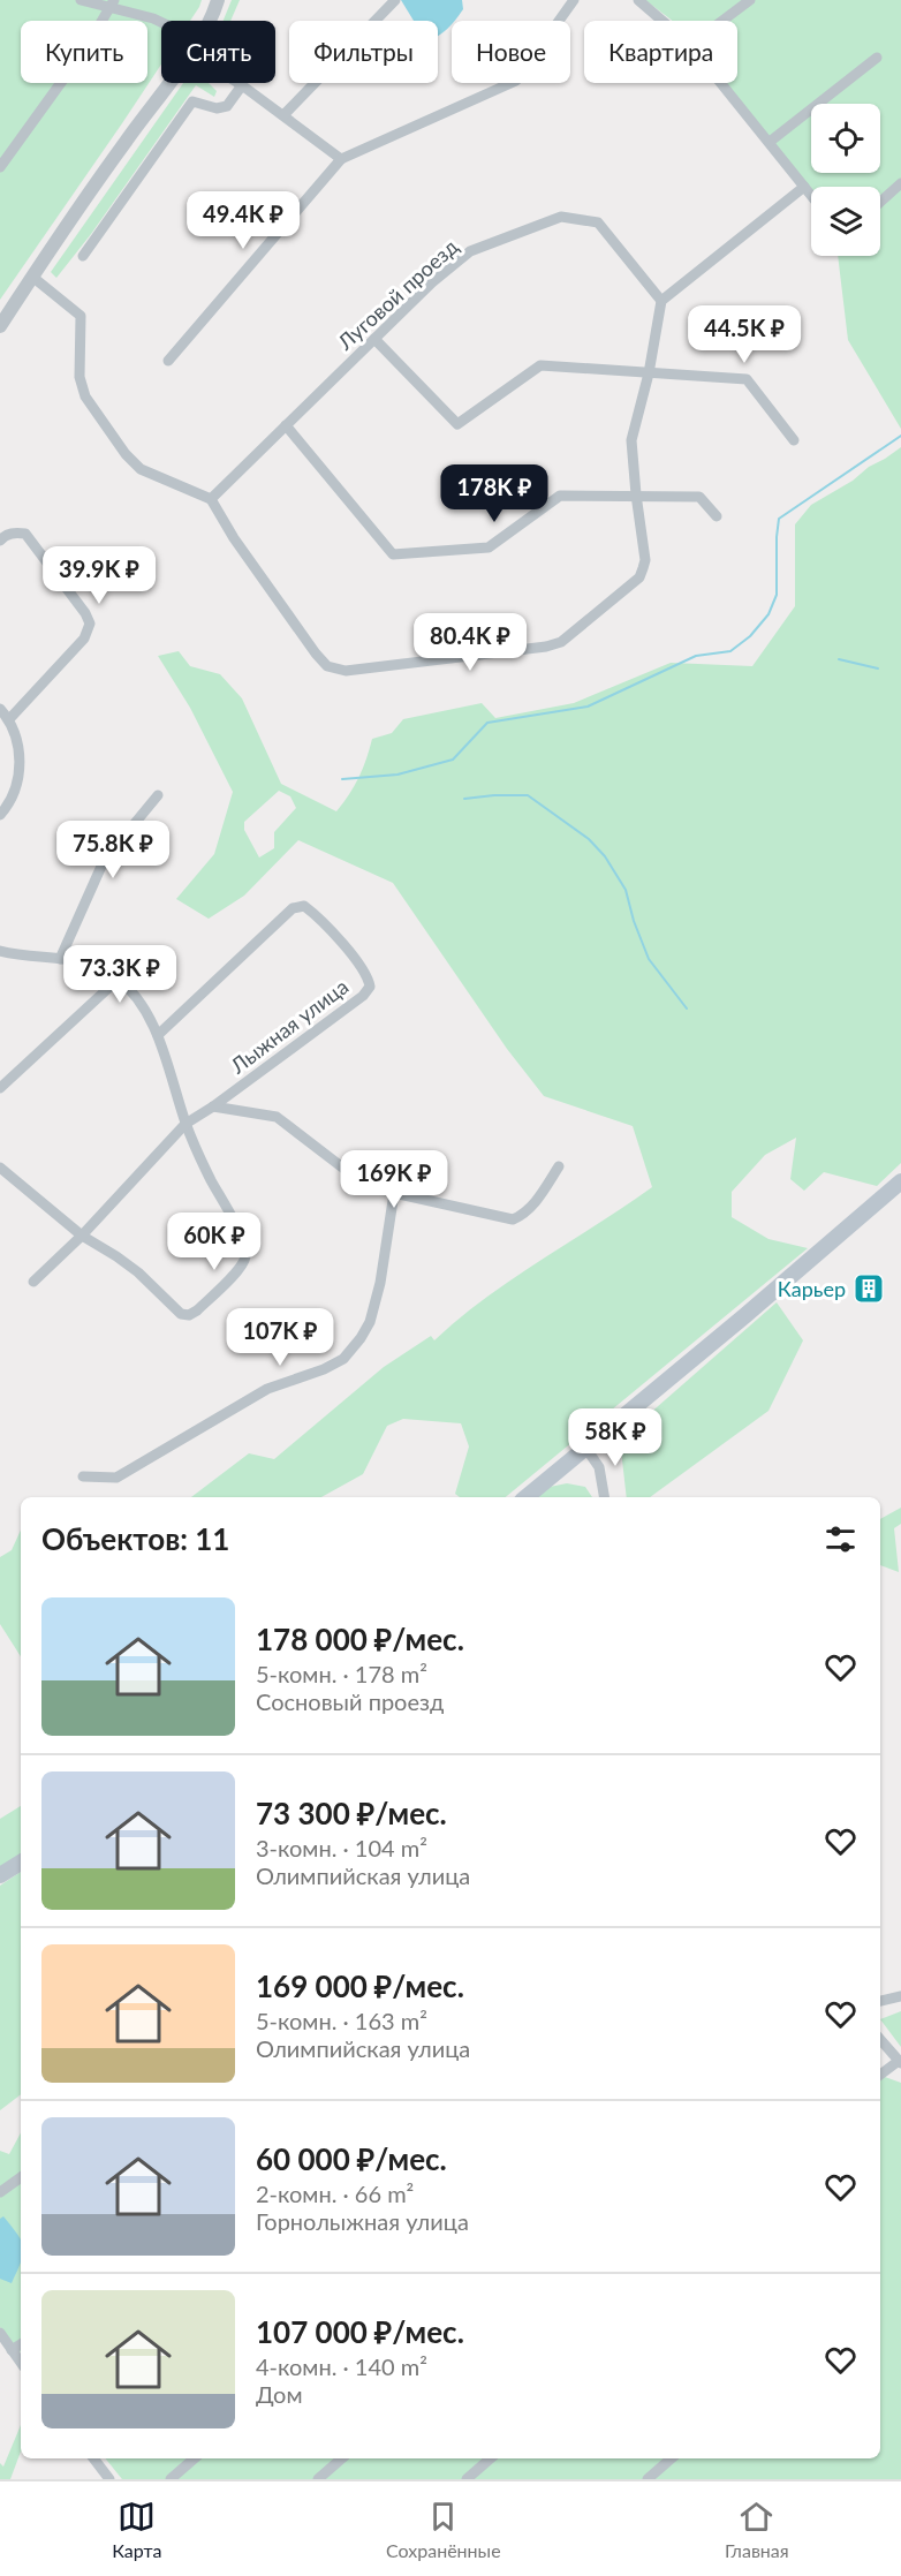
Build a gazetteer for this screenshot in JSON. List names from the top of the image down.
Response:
{
  "streets": {
    "street": ["Луговой проезд", "Лыжная улица"]
  },
  "places": {
    "building": ["Карьер"]
  },
  "page": {
    "chip": [
      "Купить",
      "Снять",
      "Фильтры",
      "Новое",
      "Квартира"
    ],
    "price": [
      "49.4K ₽",
      "44.5K ₽",
      "178K ₽",
      "39.9K ₽",
      "80.4K ₽",
      "75.8K ₽",
      "73.3K ₽",
      "169K ₽",
      "60K ₽",
      "107K ₽",
      "58K ₽"
    ],
    "heading": "Объектов: 11",
    "list": [
      {
        "name": "178 000 ₽/мес.",
        "note": "5-комн. · 178 m² · Сосновый проезд"
      },
      {
        "name": "73 300 ₽/мес.",
        "note": "3-комн. · 104 m² · Олимпийская улица"
      },
      {
        "name": "169 000 ₽/мес.",
        "note": "5-комн. · 163 m² · Олимпийская улица"
      },
      {
        "name": "60 000 ₽/мес.",
        "note": "2-комн. · 66 m² · Горнолыжная улица"
      },
      {
        "name": "107 000 ₽/мес.",
        "note": "4-комн. · 140 m² · Дом"
      }
    ],
    "tabs": ["Карта", "Сохранённые", "Главная"]
  }
}
